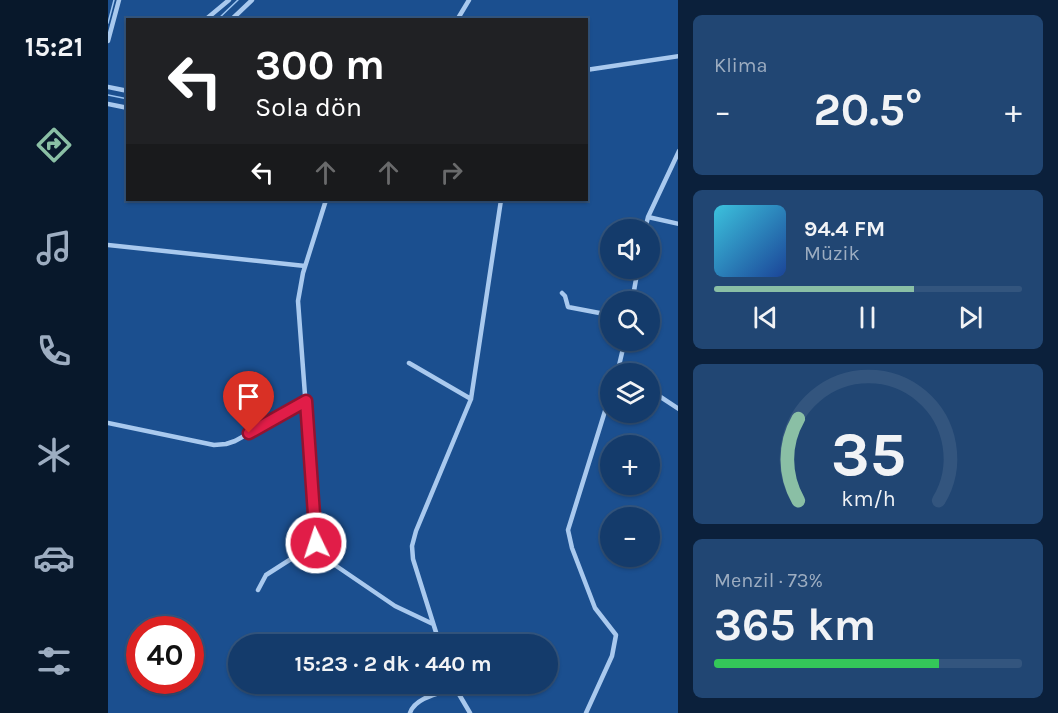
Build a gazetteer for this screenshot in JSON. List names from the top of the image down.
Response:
{
  "page": {
    "tabs": "15:21",
    "tile": [
      "Klima",
      ["Menzil · 73%", "365 km"]
    ],
    "turn": ["300 m", "Sola dön"],
    "heat": ["−", "20.5°", "+"],
    "song": ["94.4 FM", "Müzik"],
    "map_buttons": ["+", "−"],
    "limit": "40",
    "trip": "15:23 · 2 dk · 440 m",
    "gauge": ["35", "km/h"]
  }
}
